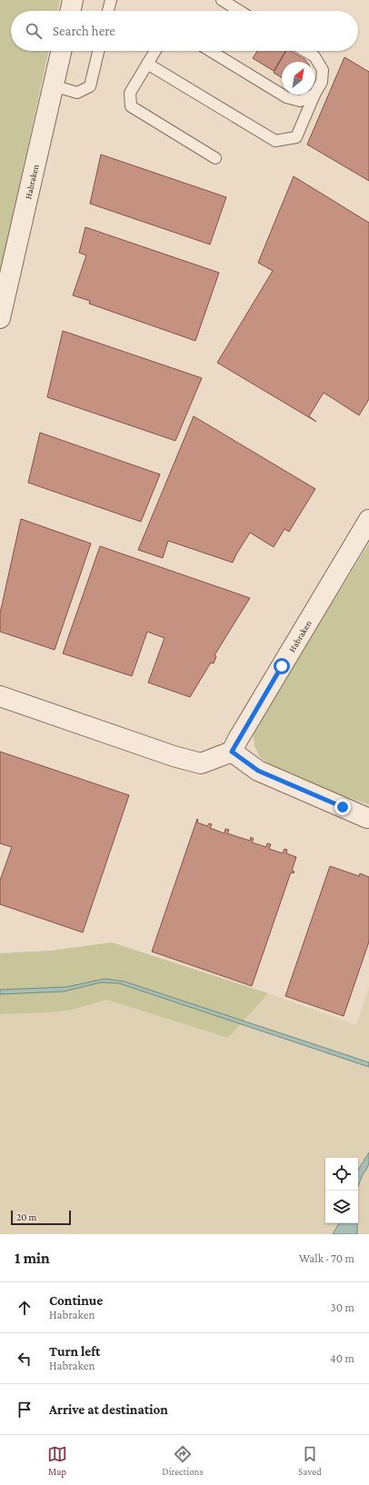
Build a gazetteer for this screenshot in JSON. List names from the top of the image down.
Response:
{
  "streets": {
    "street": ["Habraken"]
  },
  "scale_bar": "20 m",
  "north": "top right",
  "page": {
    "search": "Search here",
    "scale": "20 m",
    "heading": ["1 min", "Walk · 70 m"],
    "list": [
      ["Continue", "Habraken", "30 m"],
      ["Turn left", "Habraken", "40 m"],
      "Arrive at destination"
    ],
    "nav": ["Map", "Directions", "Saved"]
  }
}
